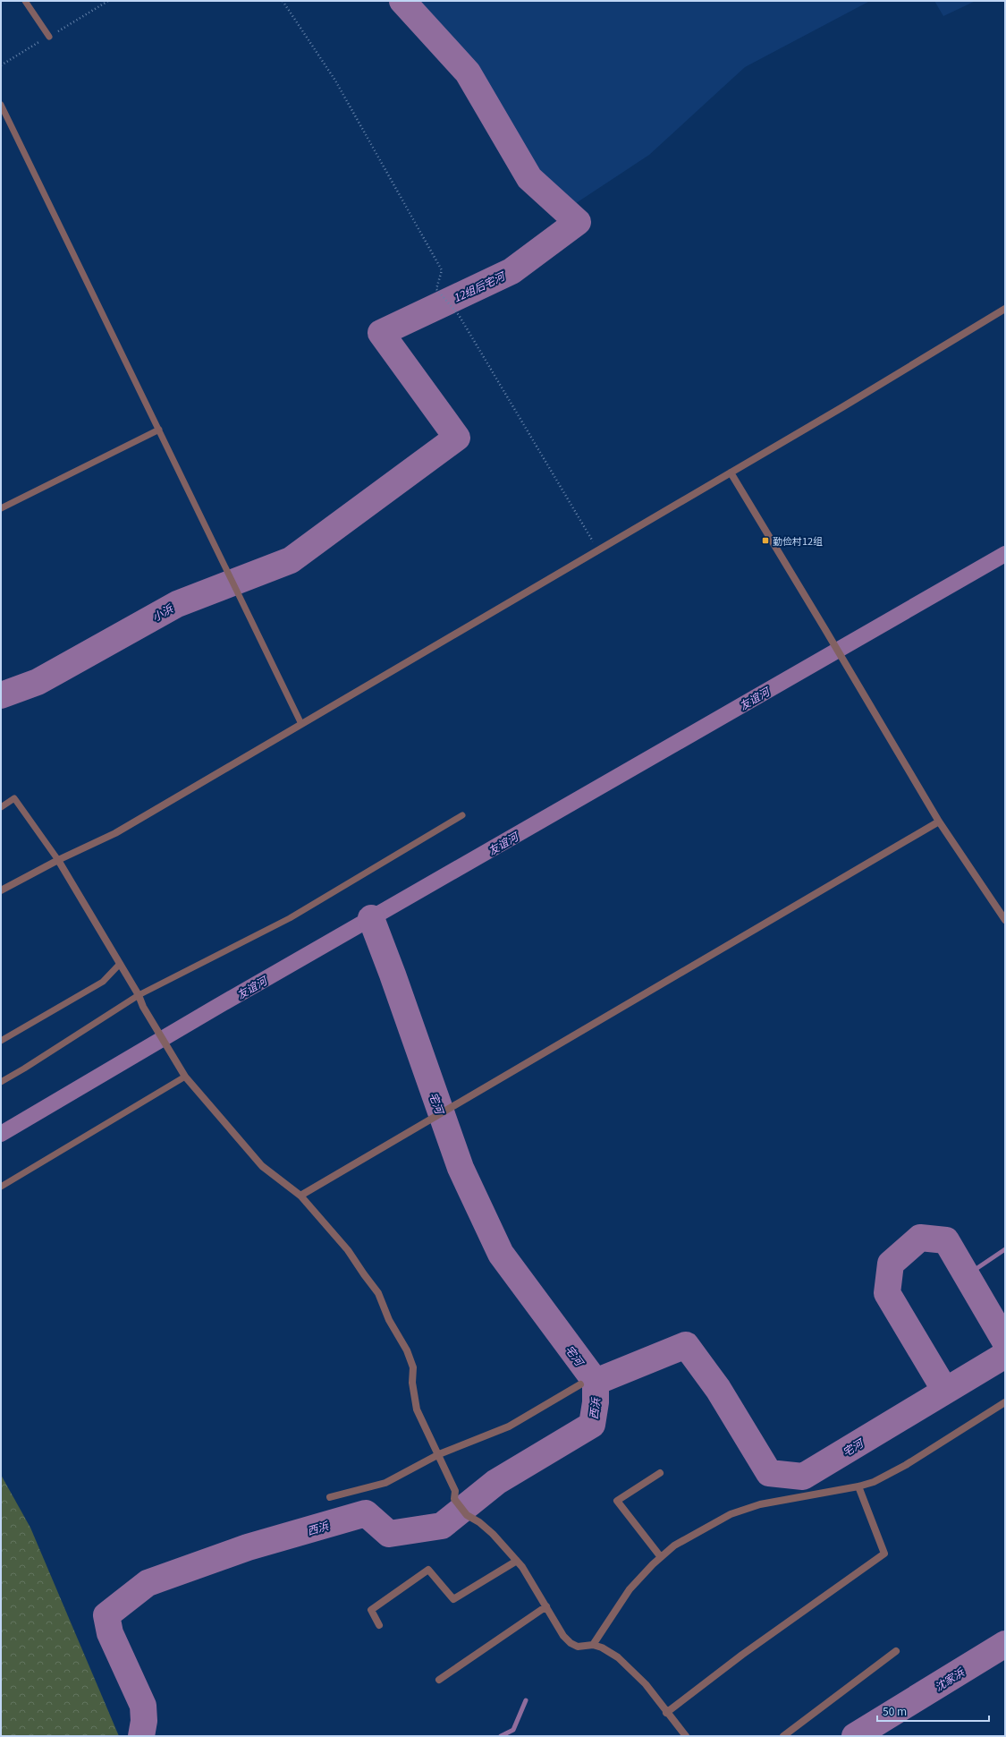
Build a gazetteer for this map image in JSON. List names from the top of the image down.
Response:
{
  "water": [
    "12组后宅河",
    "小浜",
    "友谊河",
    "宅河",
    "西浜",
    "沈家浜"
  ],
  "places": {
    "transit": ["勤俭村12组"]
  },
  "scale_bar": "50 m"
}
